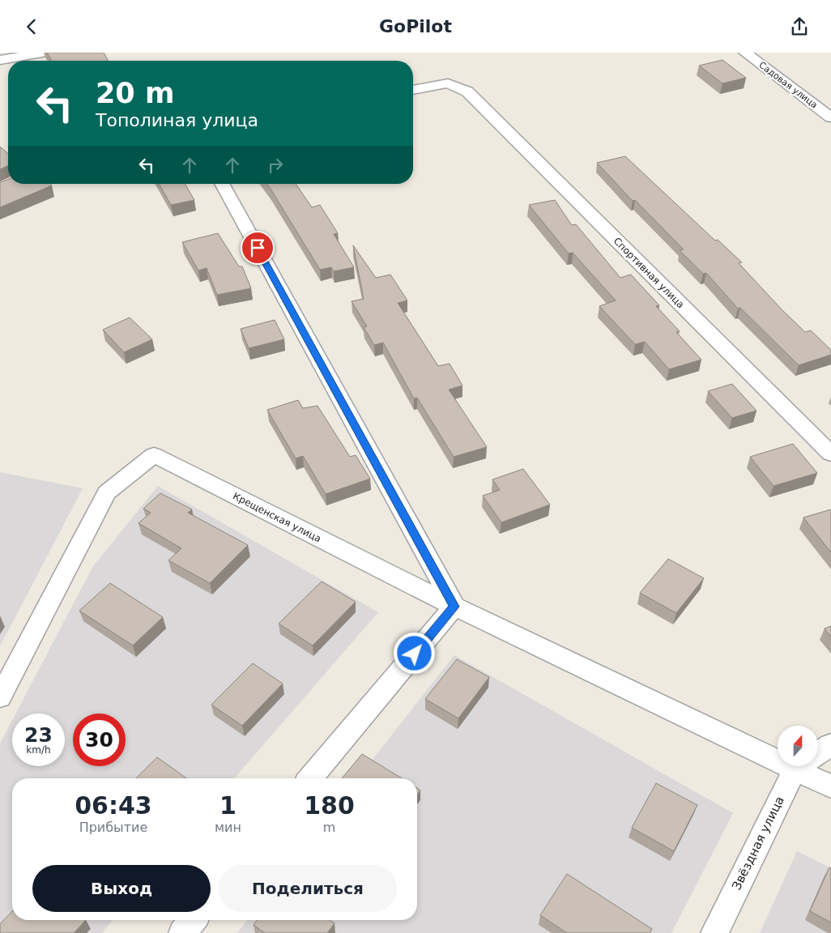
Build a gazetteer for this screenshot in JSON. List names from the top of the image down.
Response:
{
  "streets": {
    "street": [
      "Садовая улица",
      "Спортивная улица",
      "Крещенская улица",
      "Звёздная улица"
    ]
  },
  "north": "top",
  "page": {
    "header": "GoPilot",
    "turn": ["20 m", "Тополиная улица"],
    "speed": "23 km/h",
    "limit": "30",
    "eta": [
      "06:43",
      "Прибытие",
      "1",
      "мин",
      "180",
      "m"
    ],
    "buttons": ["Выход", "Поделиться"]
  }
}
